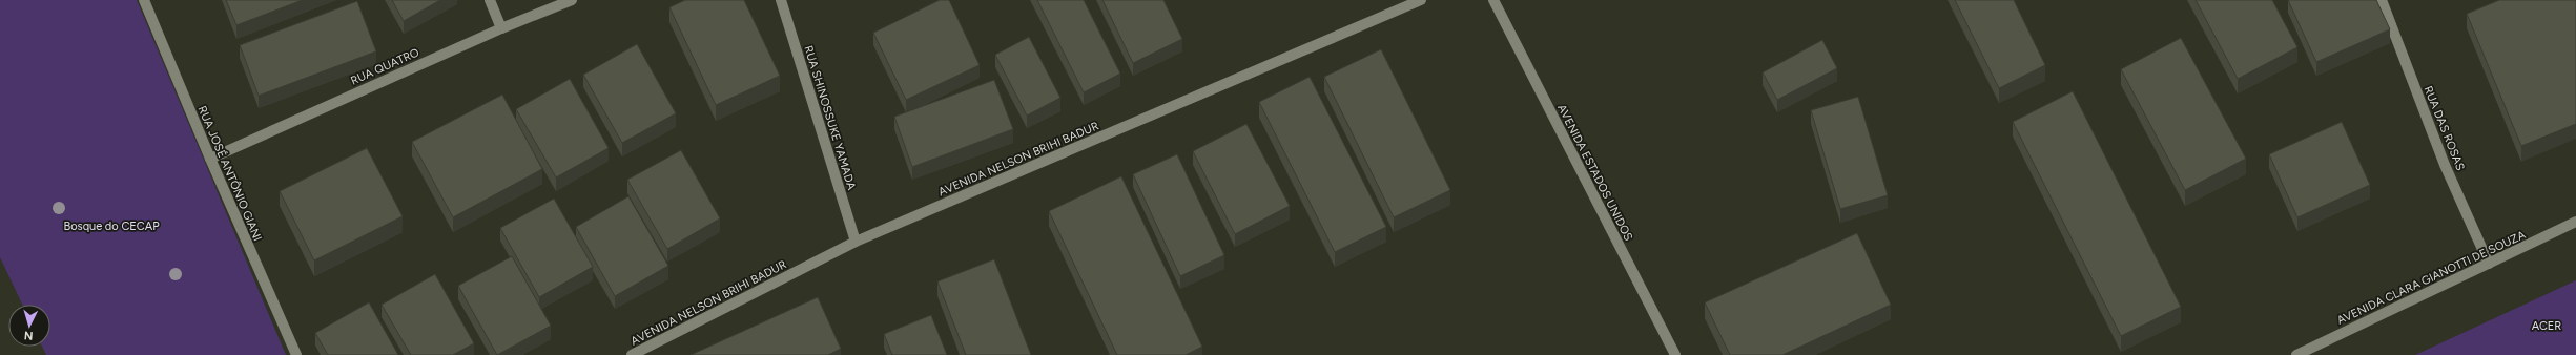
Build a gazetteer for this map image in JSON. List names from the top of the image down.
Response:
{
  "streets": {
    "street": [
      "RUA QUATRO",
      "RUA SHINOSSUKE YAMADA",
      "RUA DAS ROSAS",
      "AVENIDA NELSON BRIHI BADUR",
      "AVENIDA ESTADOS UNIDOS",
      "RUA JOSÉ ANTÔNIO GIANI",
      "AVENIDA CLARA GIANOTTI DE SOUZA"
    ]
  },
  "crossings": [
    ["RUA QUATRO", "RUA JOSÉ ANTÔNIO GIANI"],
    ["RUA SHINOSSUKE YAMADA", "AVENIDA NELSON BRIHI BADUR"],
    ["RUA DAS ROSAS", "AVENIDA CLARA GIANOTTI DE SOUZA"]
  ],
  "parks": ["Bosque do CECAP", "ACER"],
  "north": "bottom"
}
